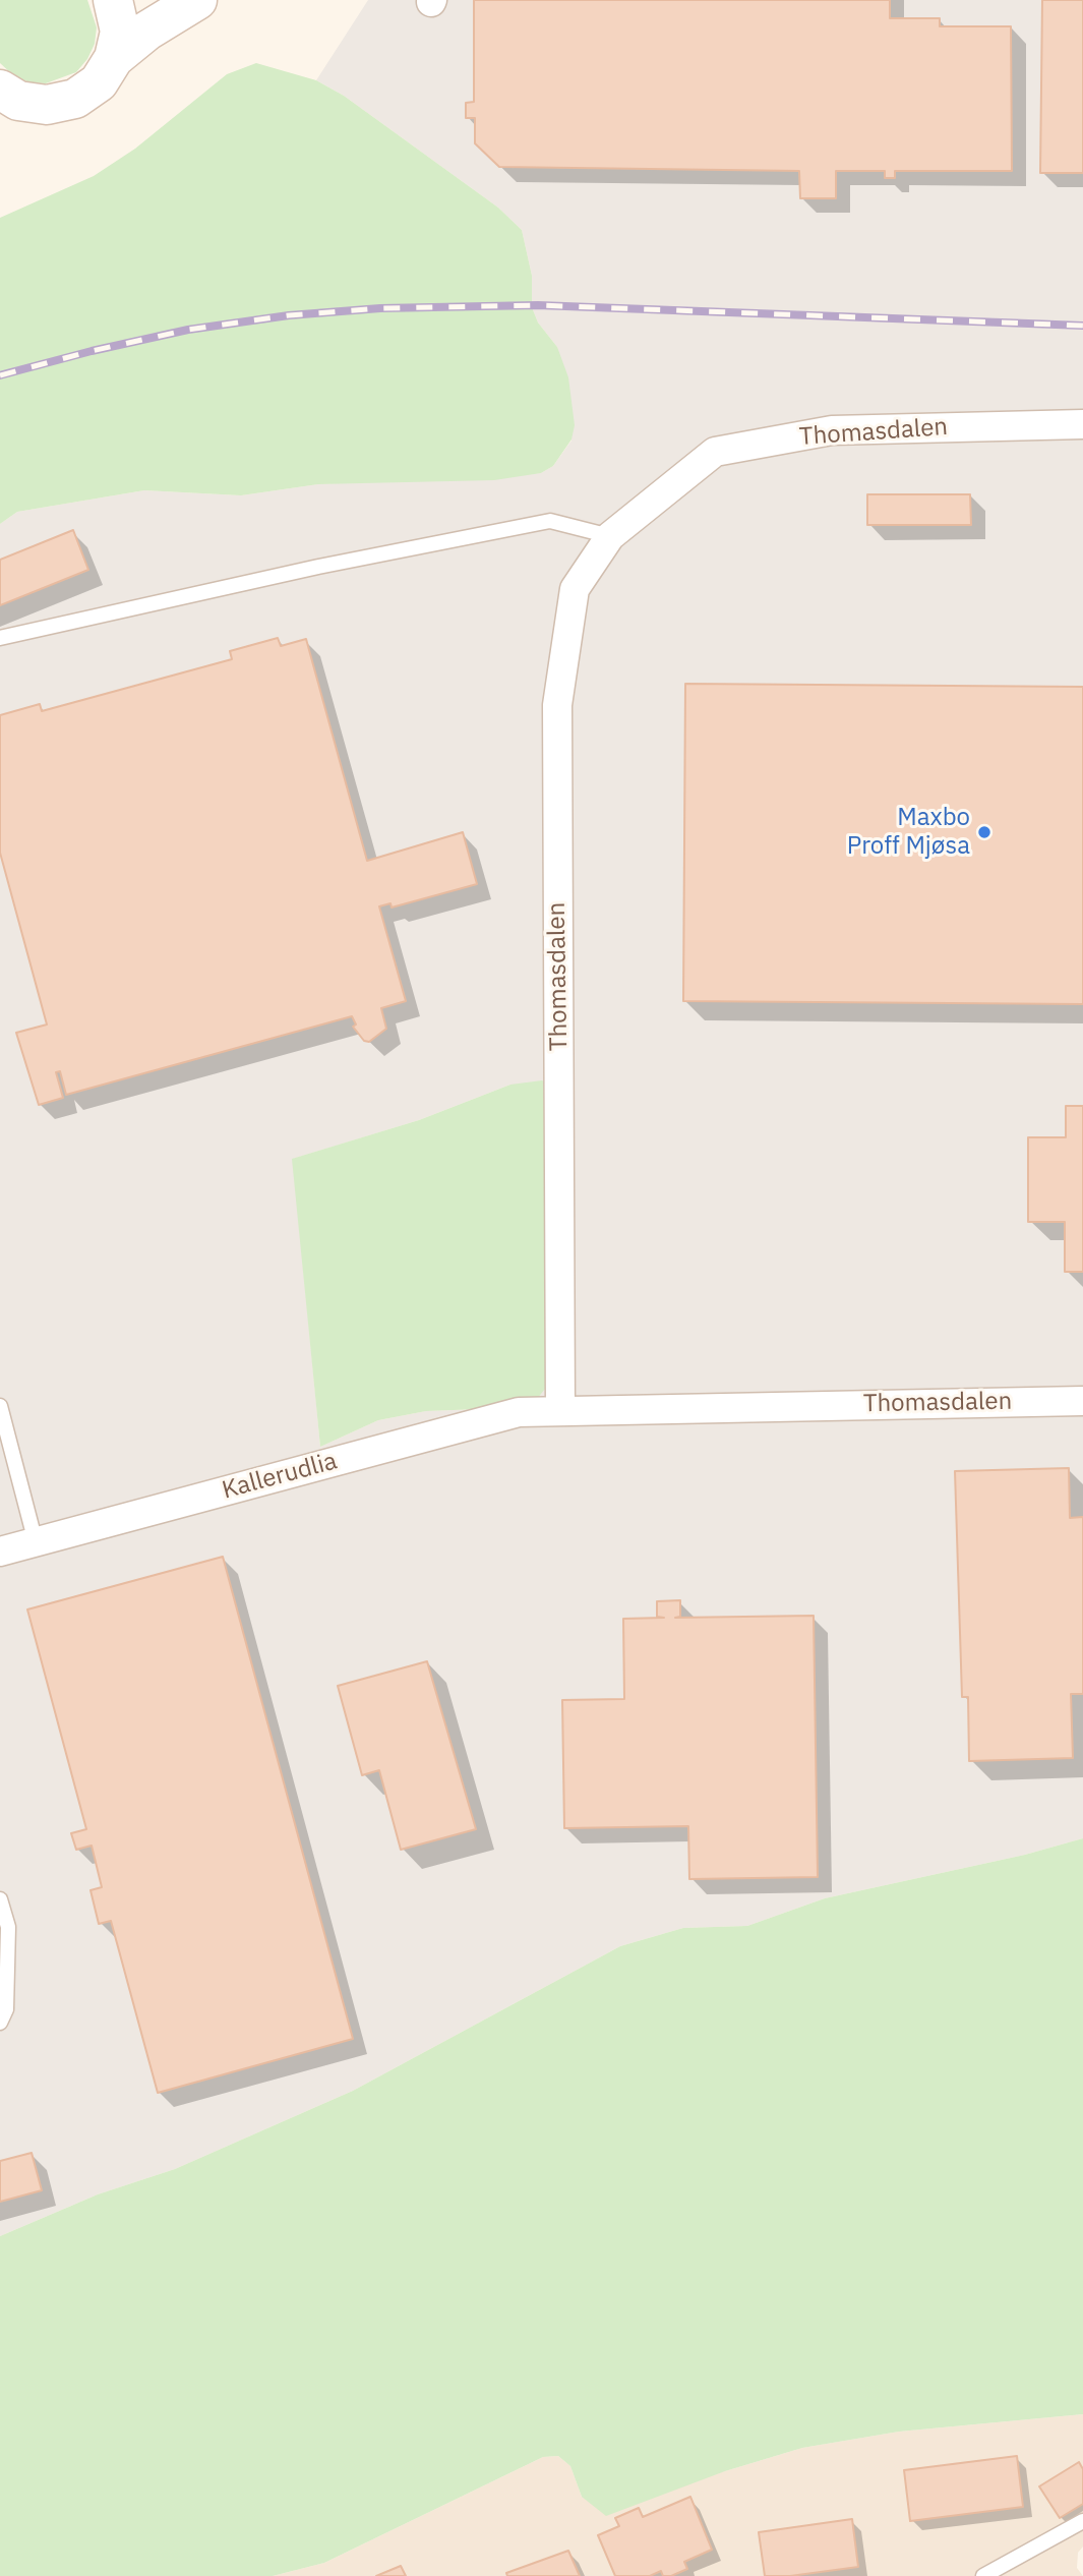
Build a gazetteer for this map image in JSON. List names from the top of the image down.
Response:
{
  "streets": {
    "street": ["Thomasdalen", "Kallerudlia"]
  },
  "crossings": [
    ["Thomasdalen", "Kallerudlia"]
  ],
  "places": ["Maxbo Proff Mjøsa"]
}
